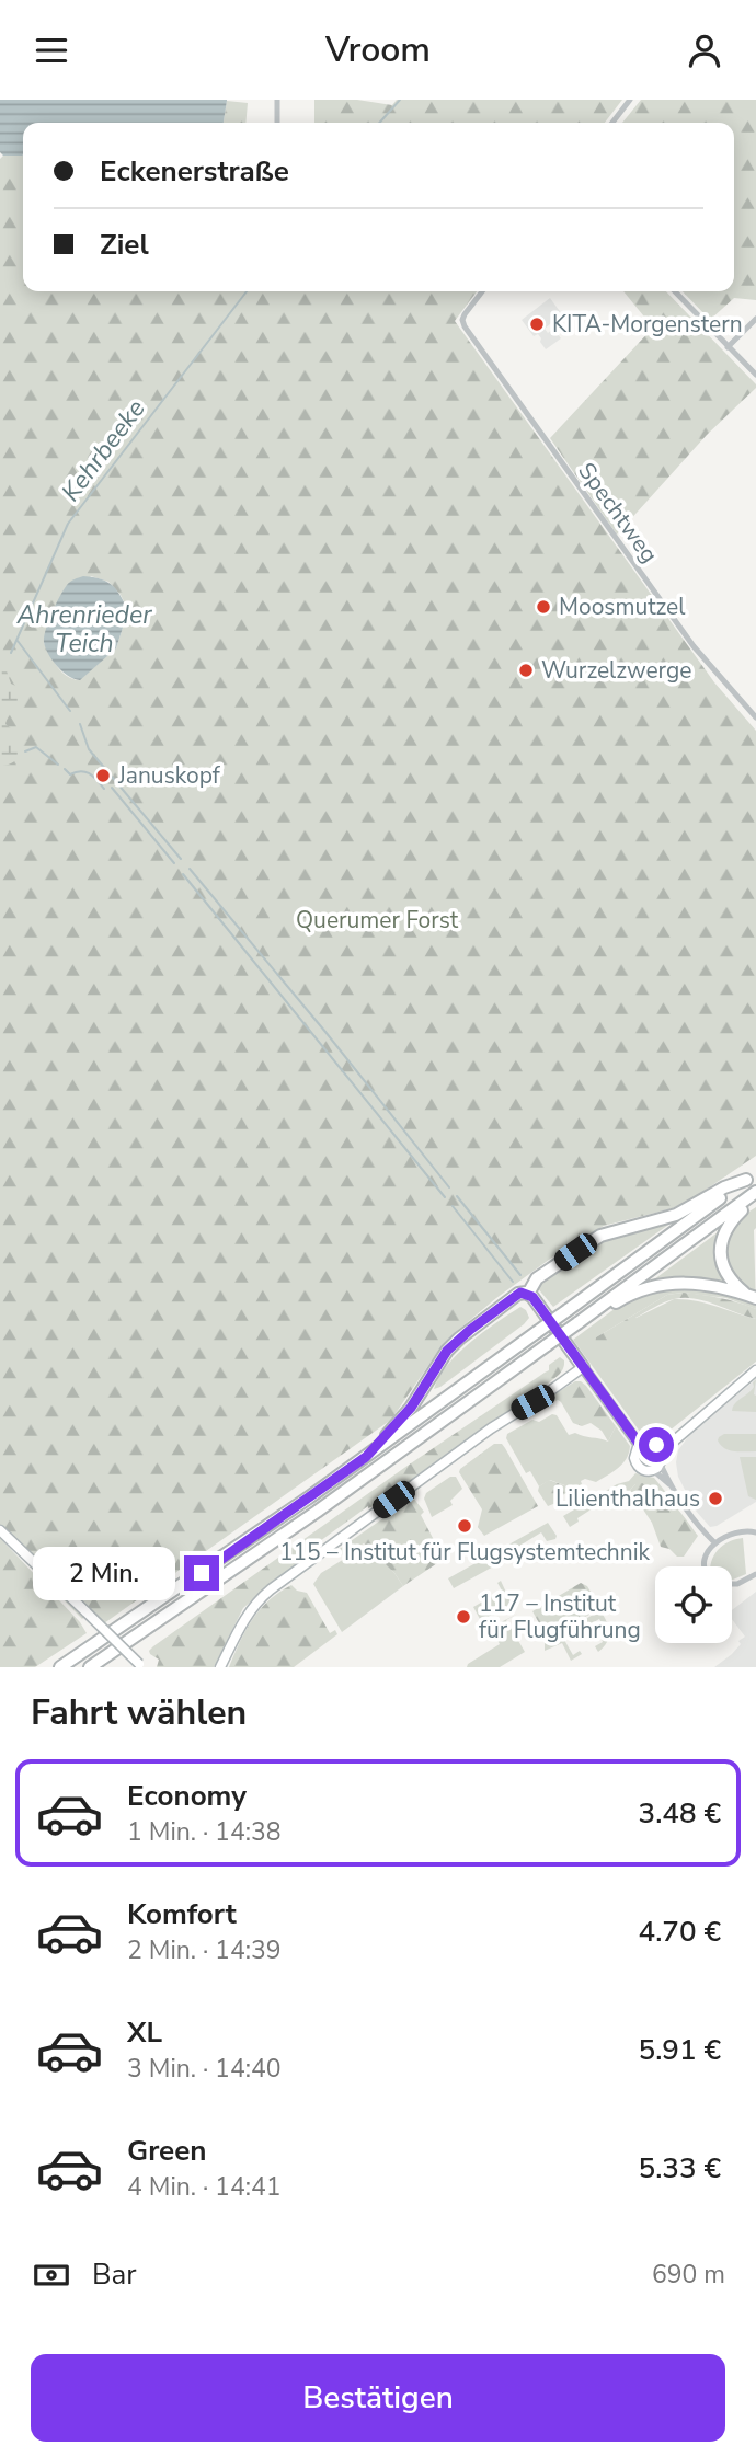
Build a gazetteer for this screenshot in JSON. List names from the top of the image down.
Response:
{
  "streets": {
    "street": ["Spechtweg"]
  },
  "water": ["Kehrbeeke", "Ahrenrieder Teich"],
  "parks": ["Querumer Forst"],
  "places": [
    "KITA-Morgenstern",
    "Moosmutzel",
    "Wurzelzwerge",
    "Januskopf",
    "Lilienthalhaus",
    "115 – Institut für Flugsystemtechnik",
    "117 – Institut für Flugführung"
  ],
  "page": {
    "header": "Vroom",
    "banner": ["Eckenerstraße", "Ziel"],
    "bubble": "2 Min.",
    "heading": "Fahrt wählen",
    "list": [
      {
        "name": "Economy",
        "note": "1 Min. · 14:38",
        "value": "3.48 €"
      },
      {
        "name": "Komfort",
        "note": "2 Min. · 14:39",
        "value": "4.70 €"
      },
      {
        "name": "XL",
        "note": "3 Min. · 14:40",
        "value": "5.91 €"
      },
      {
        "name": "Green",
        "note": "4 Min. · 14:41",
        "value": "5.33 €"
      }
    ],
    "pay": ["Bar", "690 m"],
    "buttons": "Bestätigen"
  }
}
